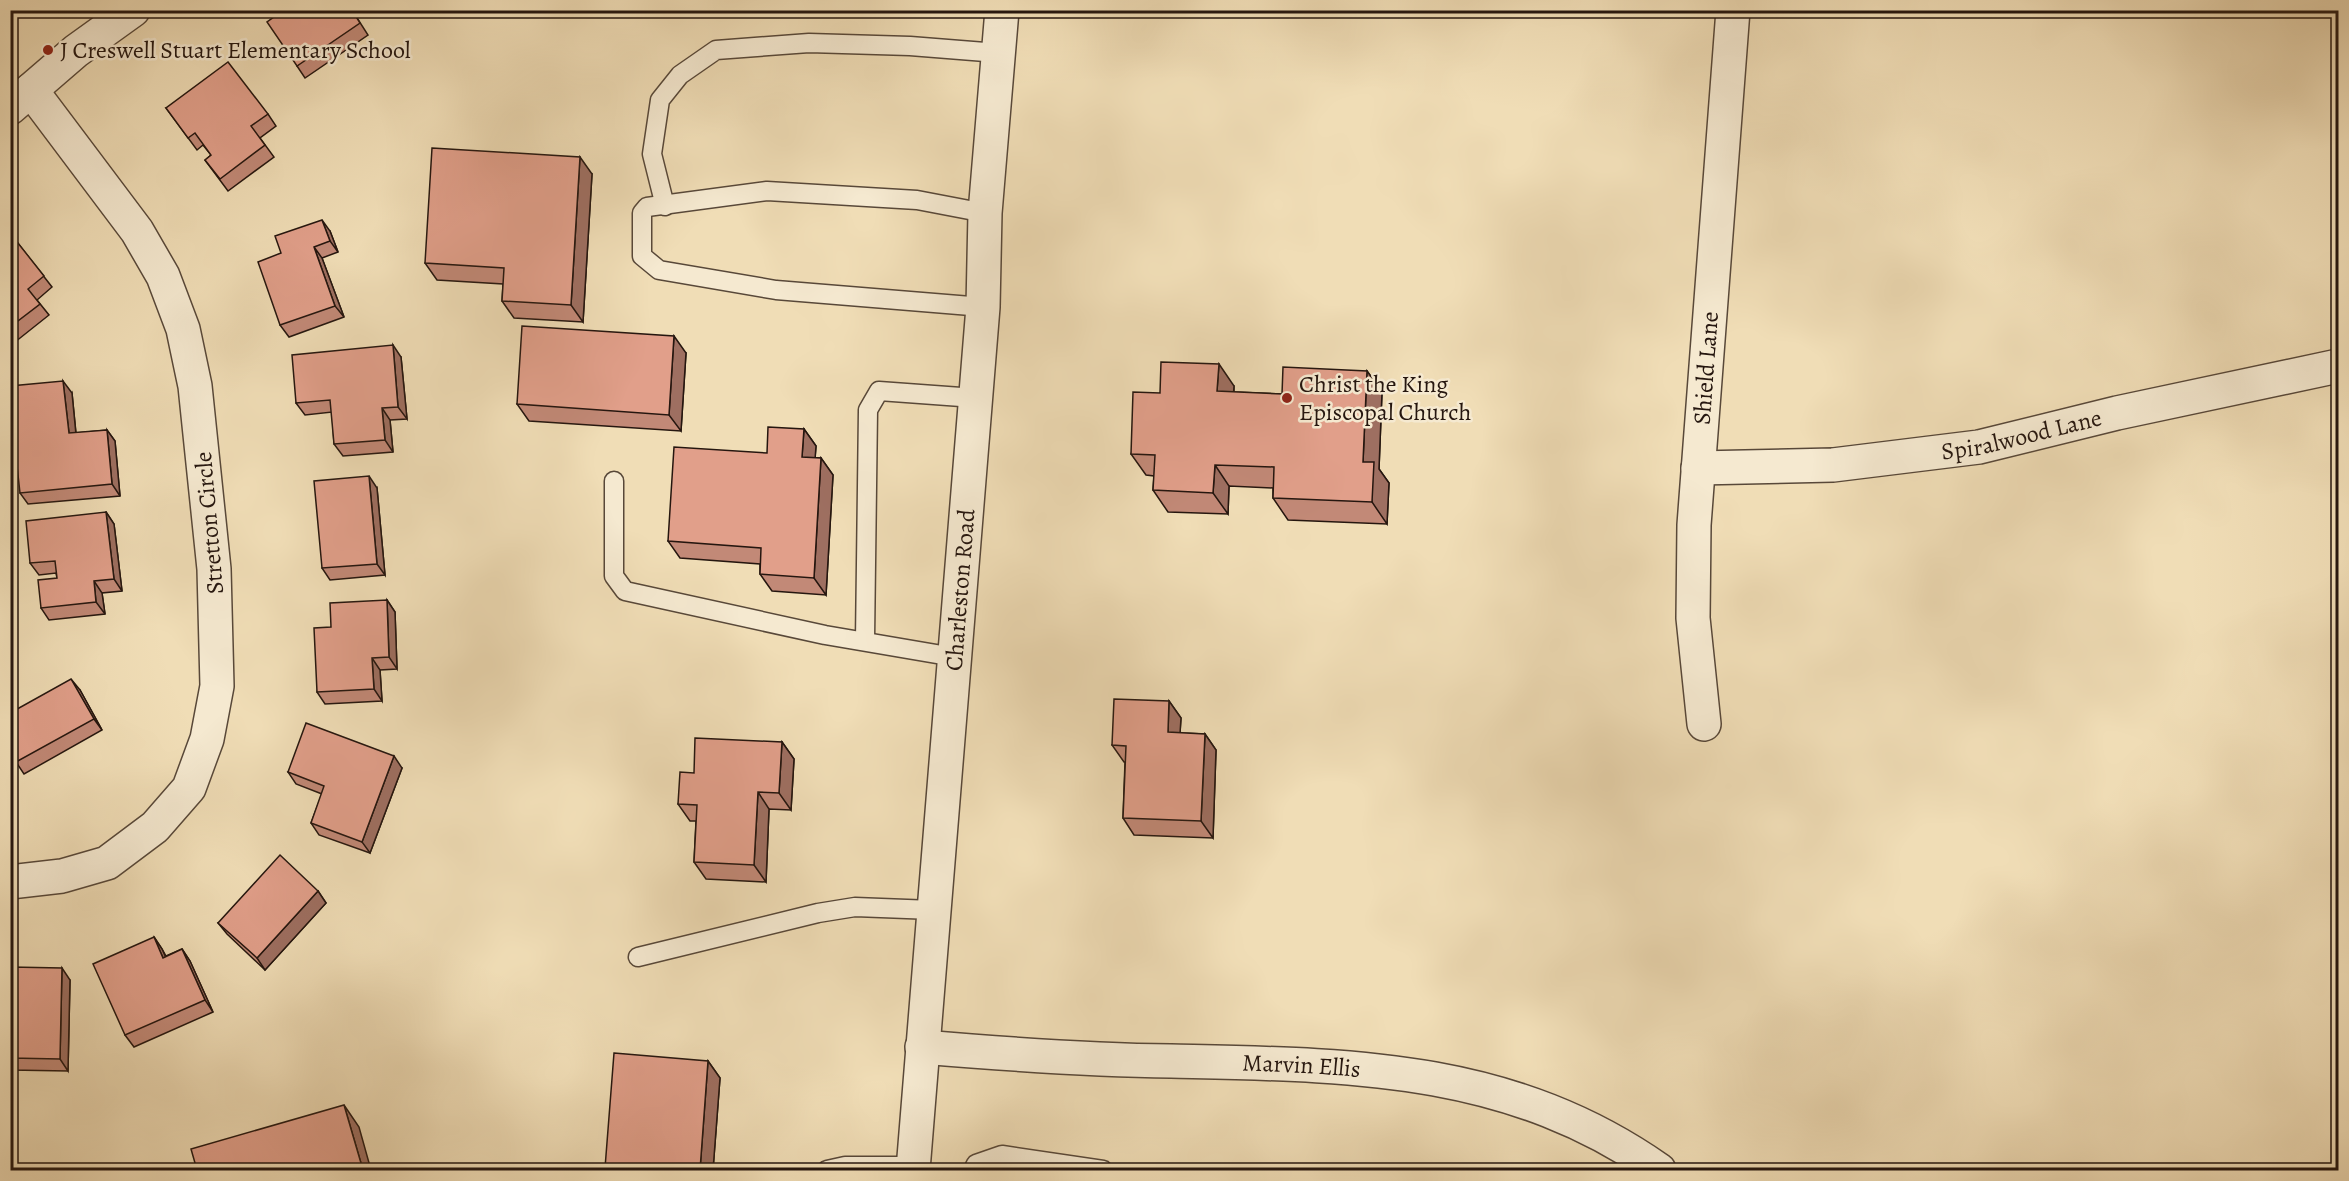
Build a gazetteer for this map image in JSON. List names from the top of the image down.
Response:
{
  "streets": {
    "street": [
      "Shield Lane",
      "Spiralwood Lane",
      "Stretton Circle",
      "Charleston Road",
      "Marvin Ellis"
    ]
  },
  "crossings": [
    ["Shield Lane", "Spiralwood Lane"],
    ["Charleston Road", "Marvin Ellis"]
  ],
  "places": ["J Creswell Stuart Elementary School", "Christ the King Episcopal Church"]
}
